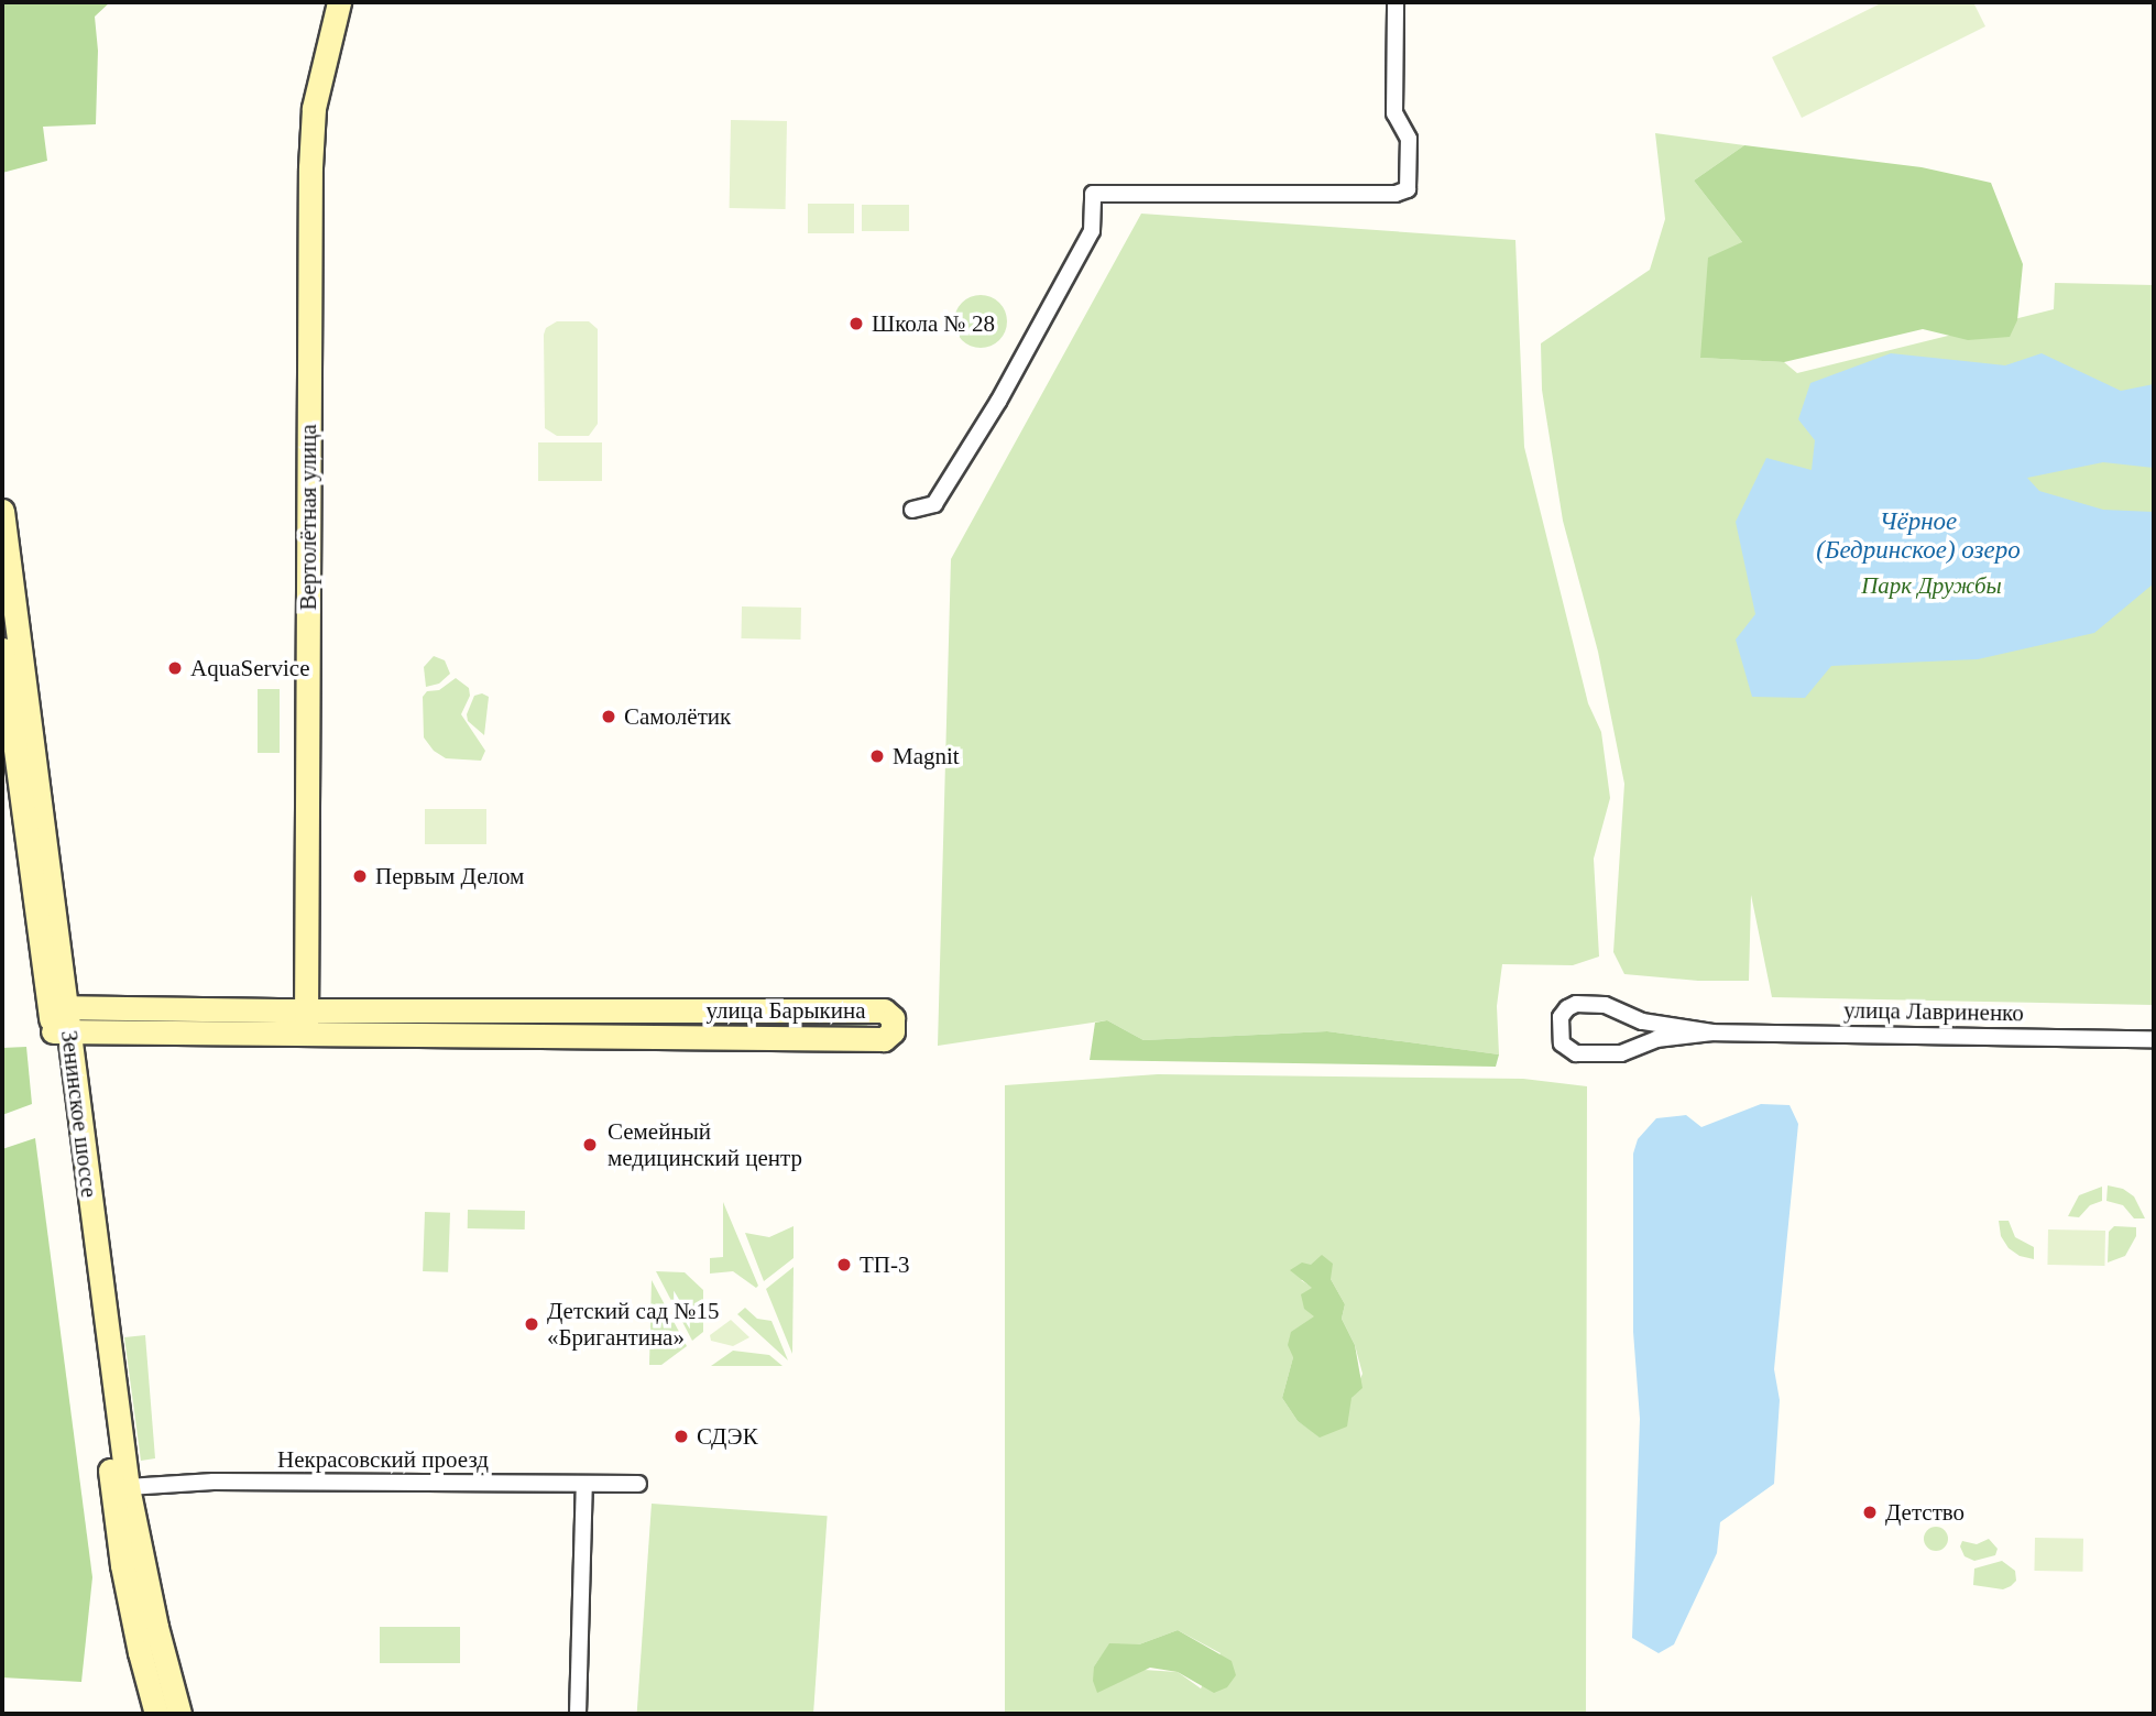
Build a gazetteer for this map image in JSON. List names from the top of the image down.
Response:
{
  "streets": {
    "street": [
      "Вертолётная улица",
      "улица Барыкина",
      "улица Лавриненко",
      "Зенинское шоссе",
      "Некрасовский проезд"
    ]
  },
  "crossings": [
    ["Вертолётная улица", "улица Барыкина"],
    ["улица Барыкина", "Зенинское шоссе"],
    ["Зенинское шоссе", "Некрасовский проезд"]
  ],
  "water": ["Чёрное (Бедринское) озеро"],
  "parks": ["Парк Дружбы"],
  "places": [
    "Школа № 28",
    "AquaService",
    "Самолётик",
    "Magnit",
    "Первым Делом",
    "Семейный медицинский центр",
    "ТП-3",
    "Детский сад №15 «Бригантина»",
    "СДЭК",
    "Детство"
  ]
}
